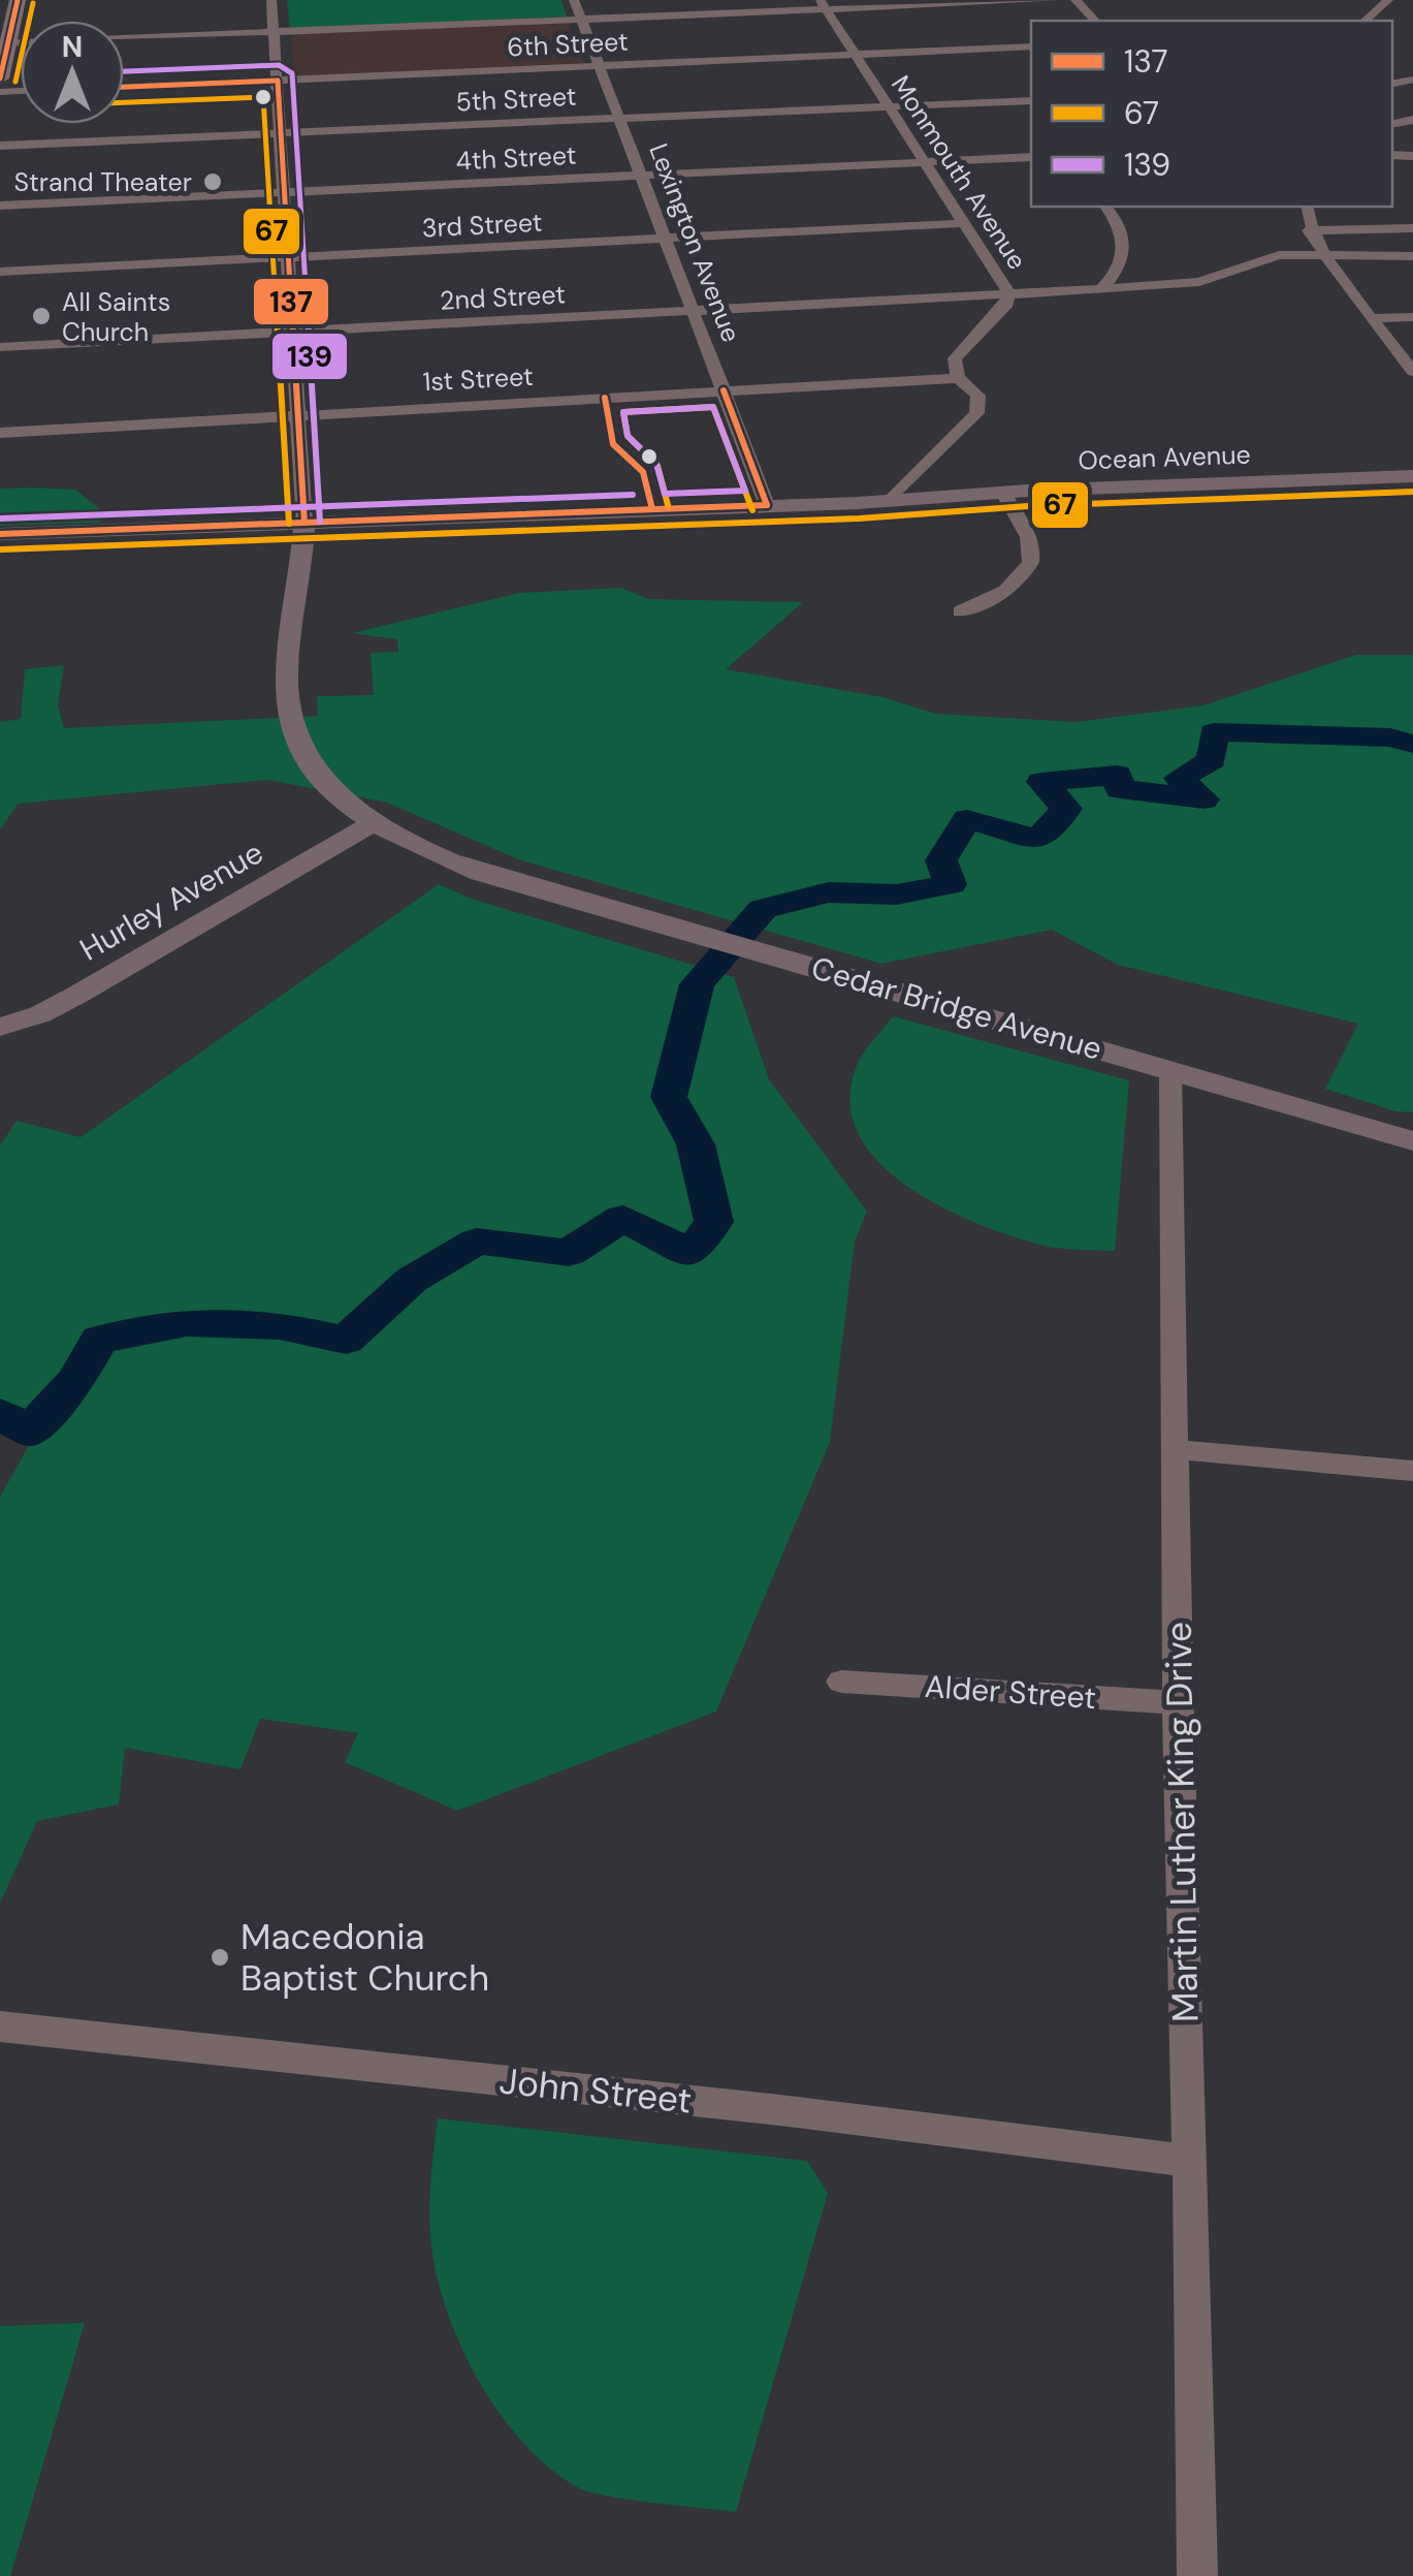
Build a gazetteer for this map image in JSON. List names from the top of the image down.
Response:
{
  "streets": {
    "main road": ["Ocean Avenue", "Hurley Avenue", "Cedar Bridge Avenue"],
    "street": [
      "6th Street",
      "5th Street",
      "4th Street",
      "Monmouth Avenue",
      "3rd Street",
      "Lexington Avenue",
      "2nd Street",
      "1st Street",
      "Alder Street",
      "Martin Luther King Drive",
      "John Street"
    ]
  },
  "crossings": [
    ["6th Street", "Monmouth Avenue"],
    ["6th Street", "Lexington Avenue"],
    ["5th Street", "Monmouth Avenue"],
    ["5th Street", "Lexington Avenue"],
    ["4th Street", "Monmouth Avenue"],
    ["4th Street", "Lexington Avenue"],
    ["Monmouth Avenue", "3rd Street"],
    ["Monmouth Avenue", "2nd Street"],
    ["Monmouth Avenue", "1st Street"],
    ["3rd Street", "Lexington Avenue"],
    ["Lexington Avenue", "2nd Street"],
    ["Lexington Avenue", "1st Street"],
    ["Lexington Avenue", "Ocean Avenue"],
    ["Ocean Avenue", "Cedar Bridge Avenue"],
    ["Hurley Avenue", "Cedar Bridge Avenue"],
    ["Cedar Bridge Avenue", "Martin Luther King Drive"],
    ["Alder Street", "Martin Luther King Drive"],
    ["Martin Luther King Drive", "John Street"]
  ],
  "places": ["Strand Theater", "All Saints Church", "Macedonia Baptist Church"],
  "lines": ["transit line 137", "transit line 67", "transit line 139"],
  "legend": ["137", "67", "139"],
  "north": "top"
}
